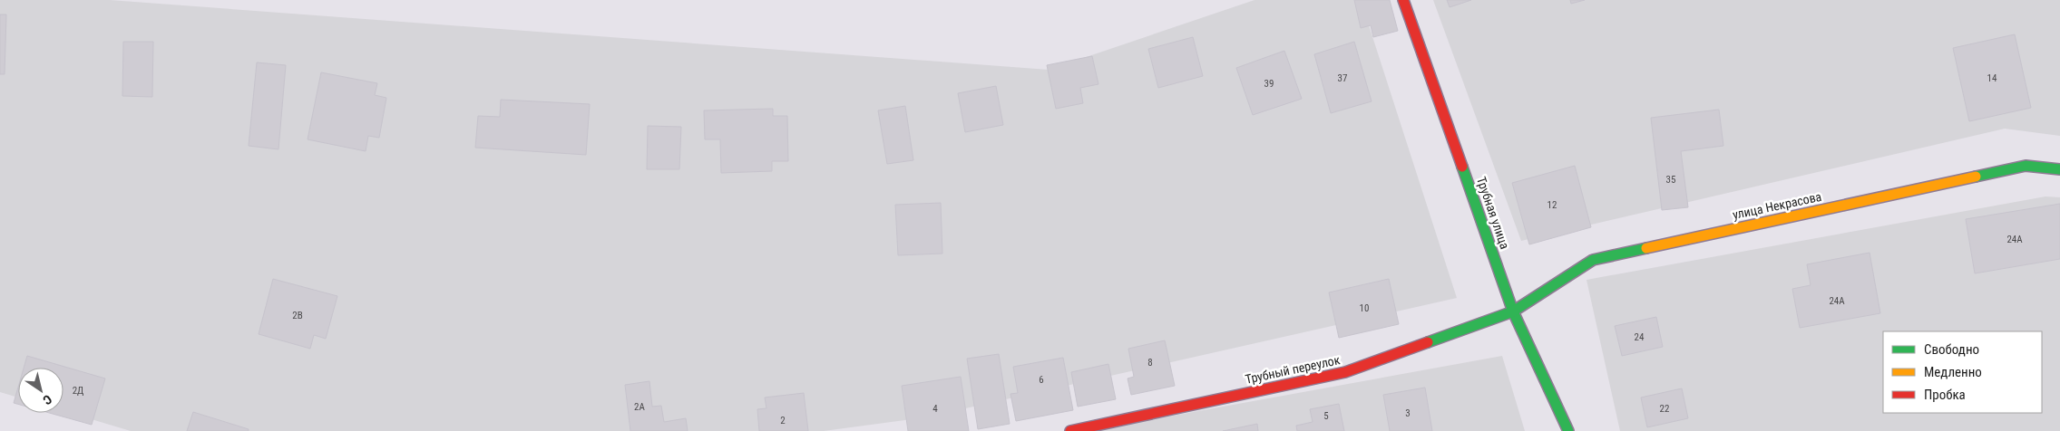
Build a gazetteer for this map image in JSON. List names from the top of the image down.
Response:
{
  "streets": {
    "street": ["улица Некрасова", "Трубная улица", "Трубный переулок"]
  },
  "crossings": [
    ["улица Некрасова", "Трубная улица"],
    ["улица Некрасова", "Трубный переулок"],
    ["Трубная улица", "Трубный переулок"]
  ],
  "house_numbers": [
    "37",
    "14",
    "39",
    "35",
    "12",
    "24А",
    "24А",
    "10",
    "2В",
    "24",
    "8",
    "6",
    "2Д",
    "2А",
    "4",
    "22",
    "3",
    "5",
    "2"
  ],
  "legend": ["Свободно", "Медленно", "Пробка"],
  "north": "bottom right"
}
